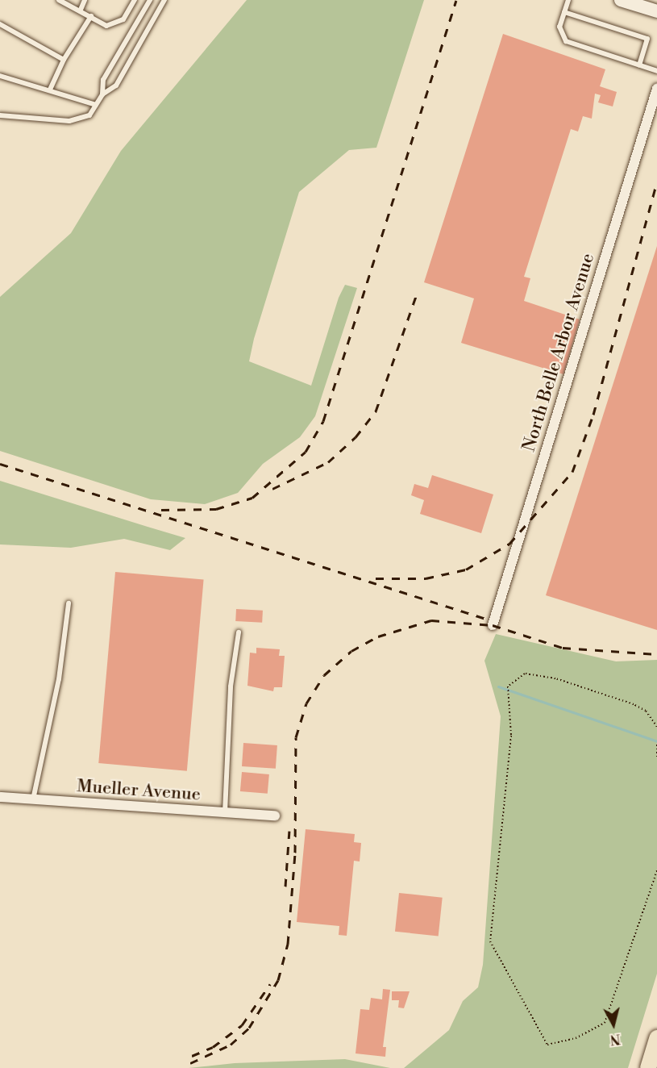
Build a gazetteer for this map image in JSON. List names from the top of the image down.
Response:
{
  "streets": {
    "street": ["North Belle Arbor Avenue", "Mueller Avenue"]
  },
  "north": "bottom"
}
